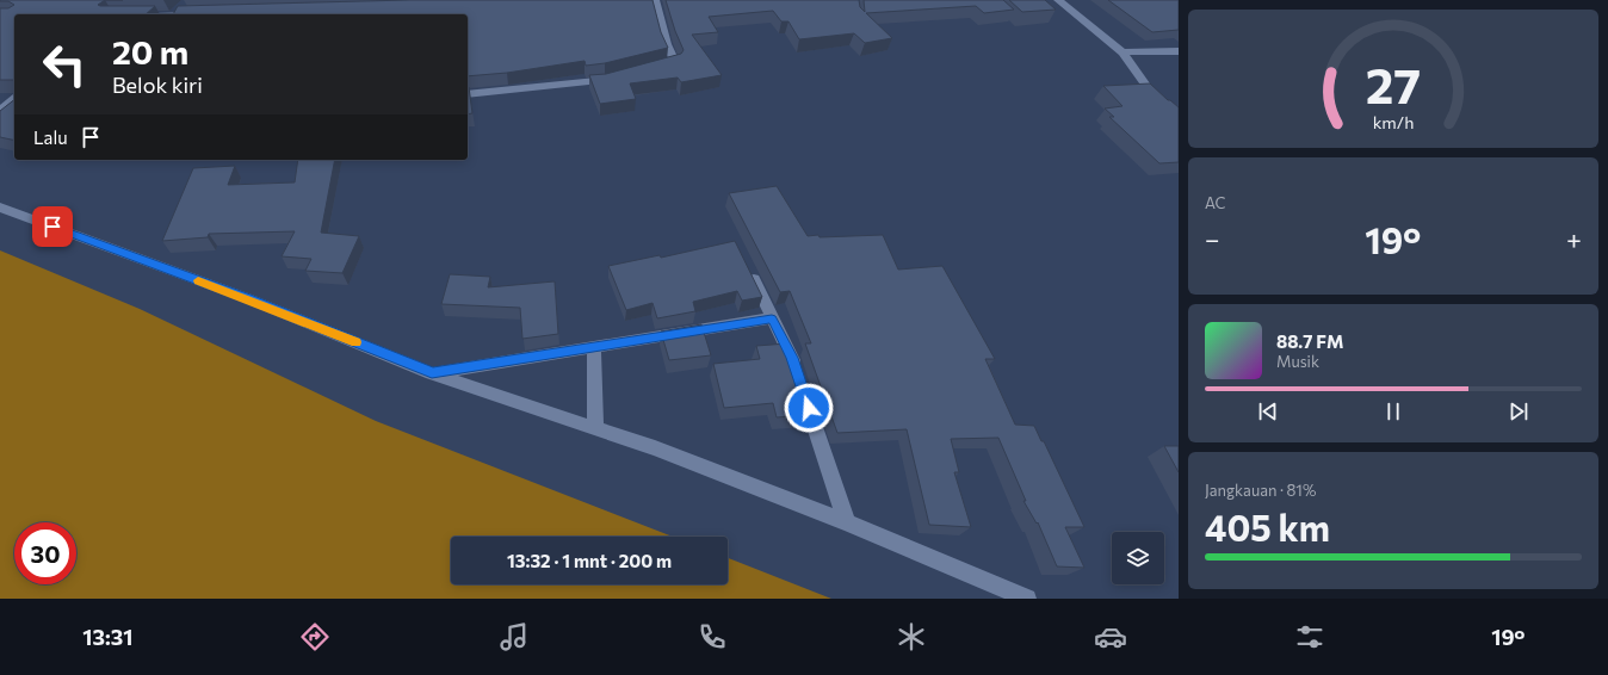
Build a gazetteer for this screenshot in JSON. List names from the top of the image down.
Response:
{
  "page": {
    "turn": ["20 m", "Belok kiri"],
    "then": "Lalu",
    "tile": [
      "AC",
      ["Jangkauan · 81%", "405 km"]
    ],
    "heat": ["−", "19°", "+"],
    "song": ["88.7 FM", "Musik"],
    "limit": "30",
    "trip": "13:32 · 1 mnt · 200 m",
    "tabs": ["13:31", "19°"],
    "gauge": ["27", "km/h"]
  }
}
